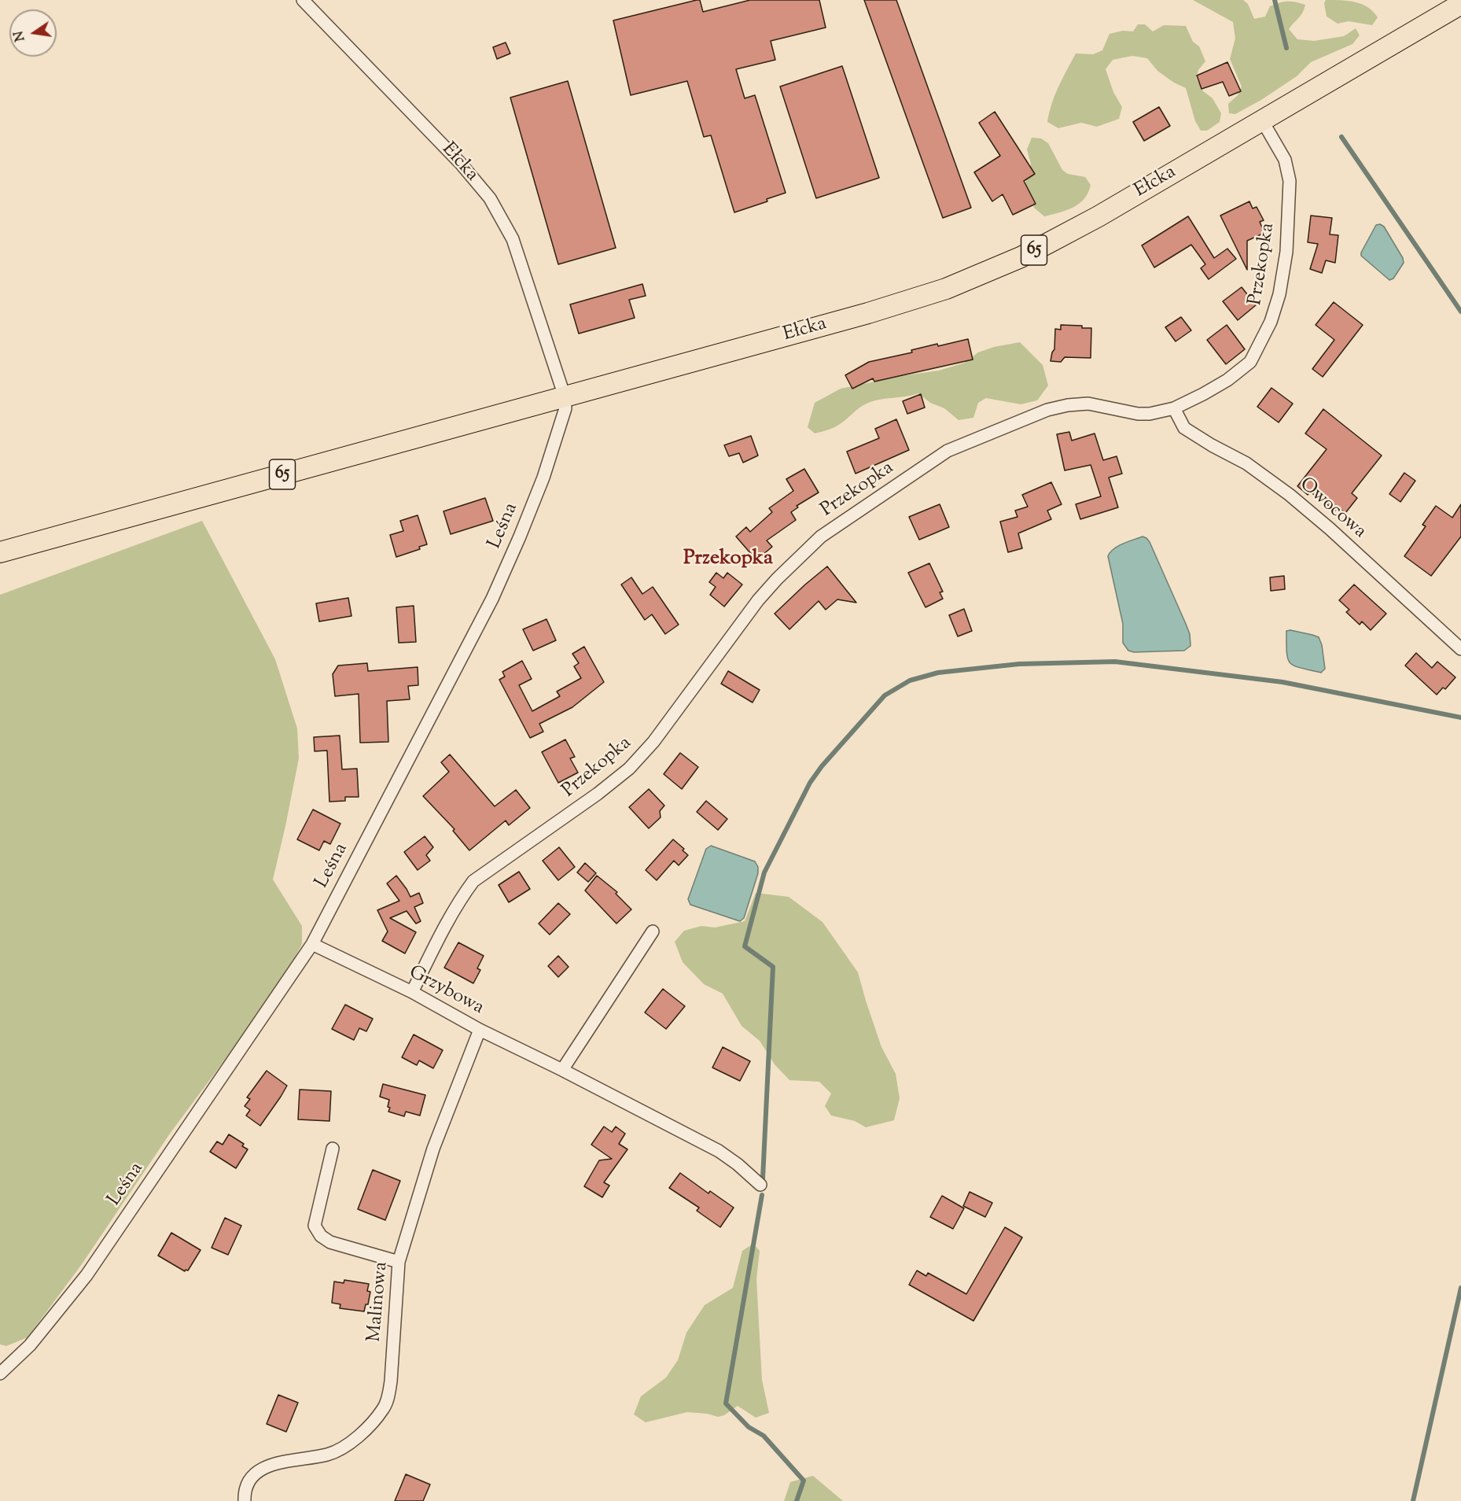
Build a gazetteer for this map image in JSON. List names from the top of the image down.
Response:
{
  "streets": {
    "main road": ["Ełcka", "65"],
    "street": [
      "Przekopka",
      "Owocowa",
      "Leśna",
      "Grzybowa",
      "Malinowa"
    ]
  },
  "crossings": [
    ["Ełcka", "65"],
    ["Ełcka", "Przekopka"],
    ["Ełcka", "Leśna"],
    ["65", "Leśna"],
    ["Przekopka", "Owocowa"],
    ["Przekopka", "Grzybowa"],
    ["Leśna", "Grzybowa"],
    ["Grzybowa", "Malinowa"]
  ],
  "districts": ["Przekopka"],
  "north": "left"
}
